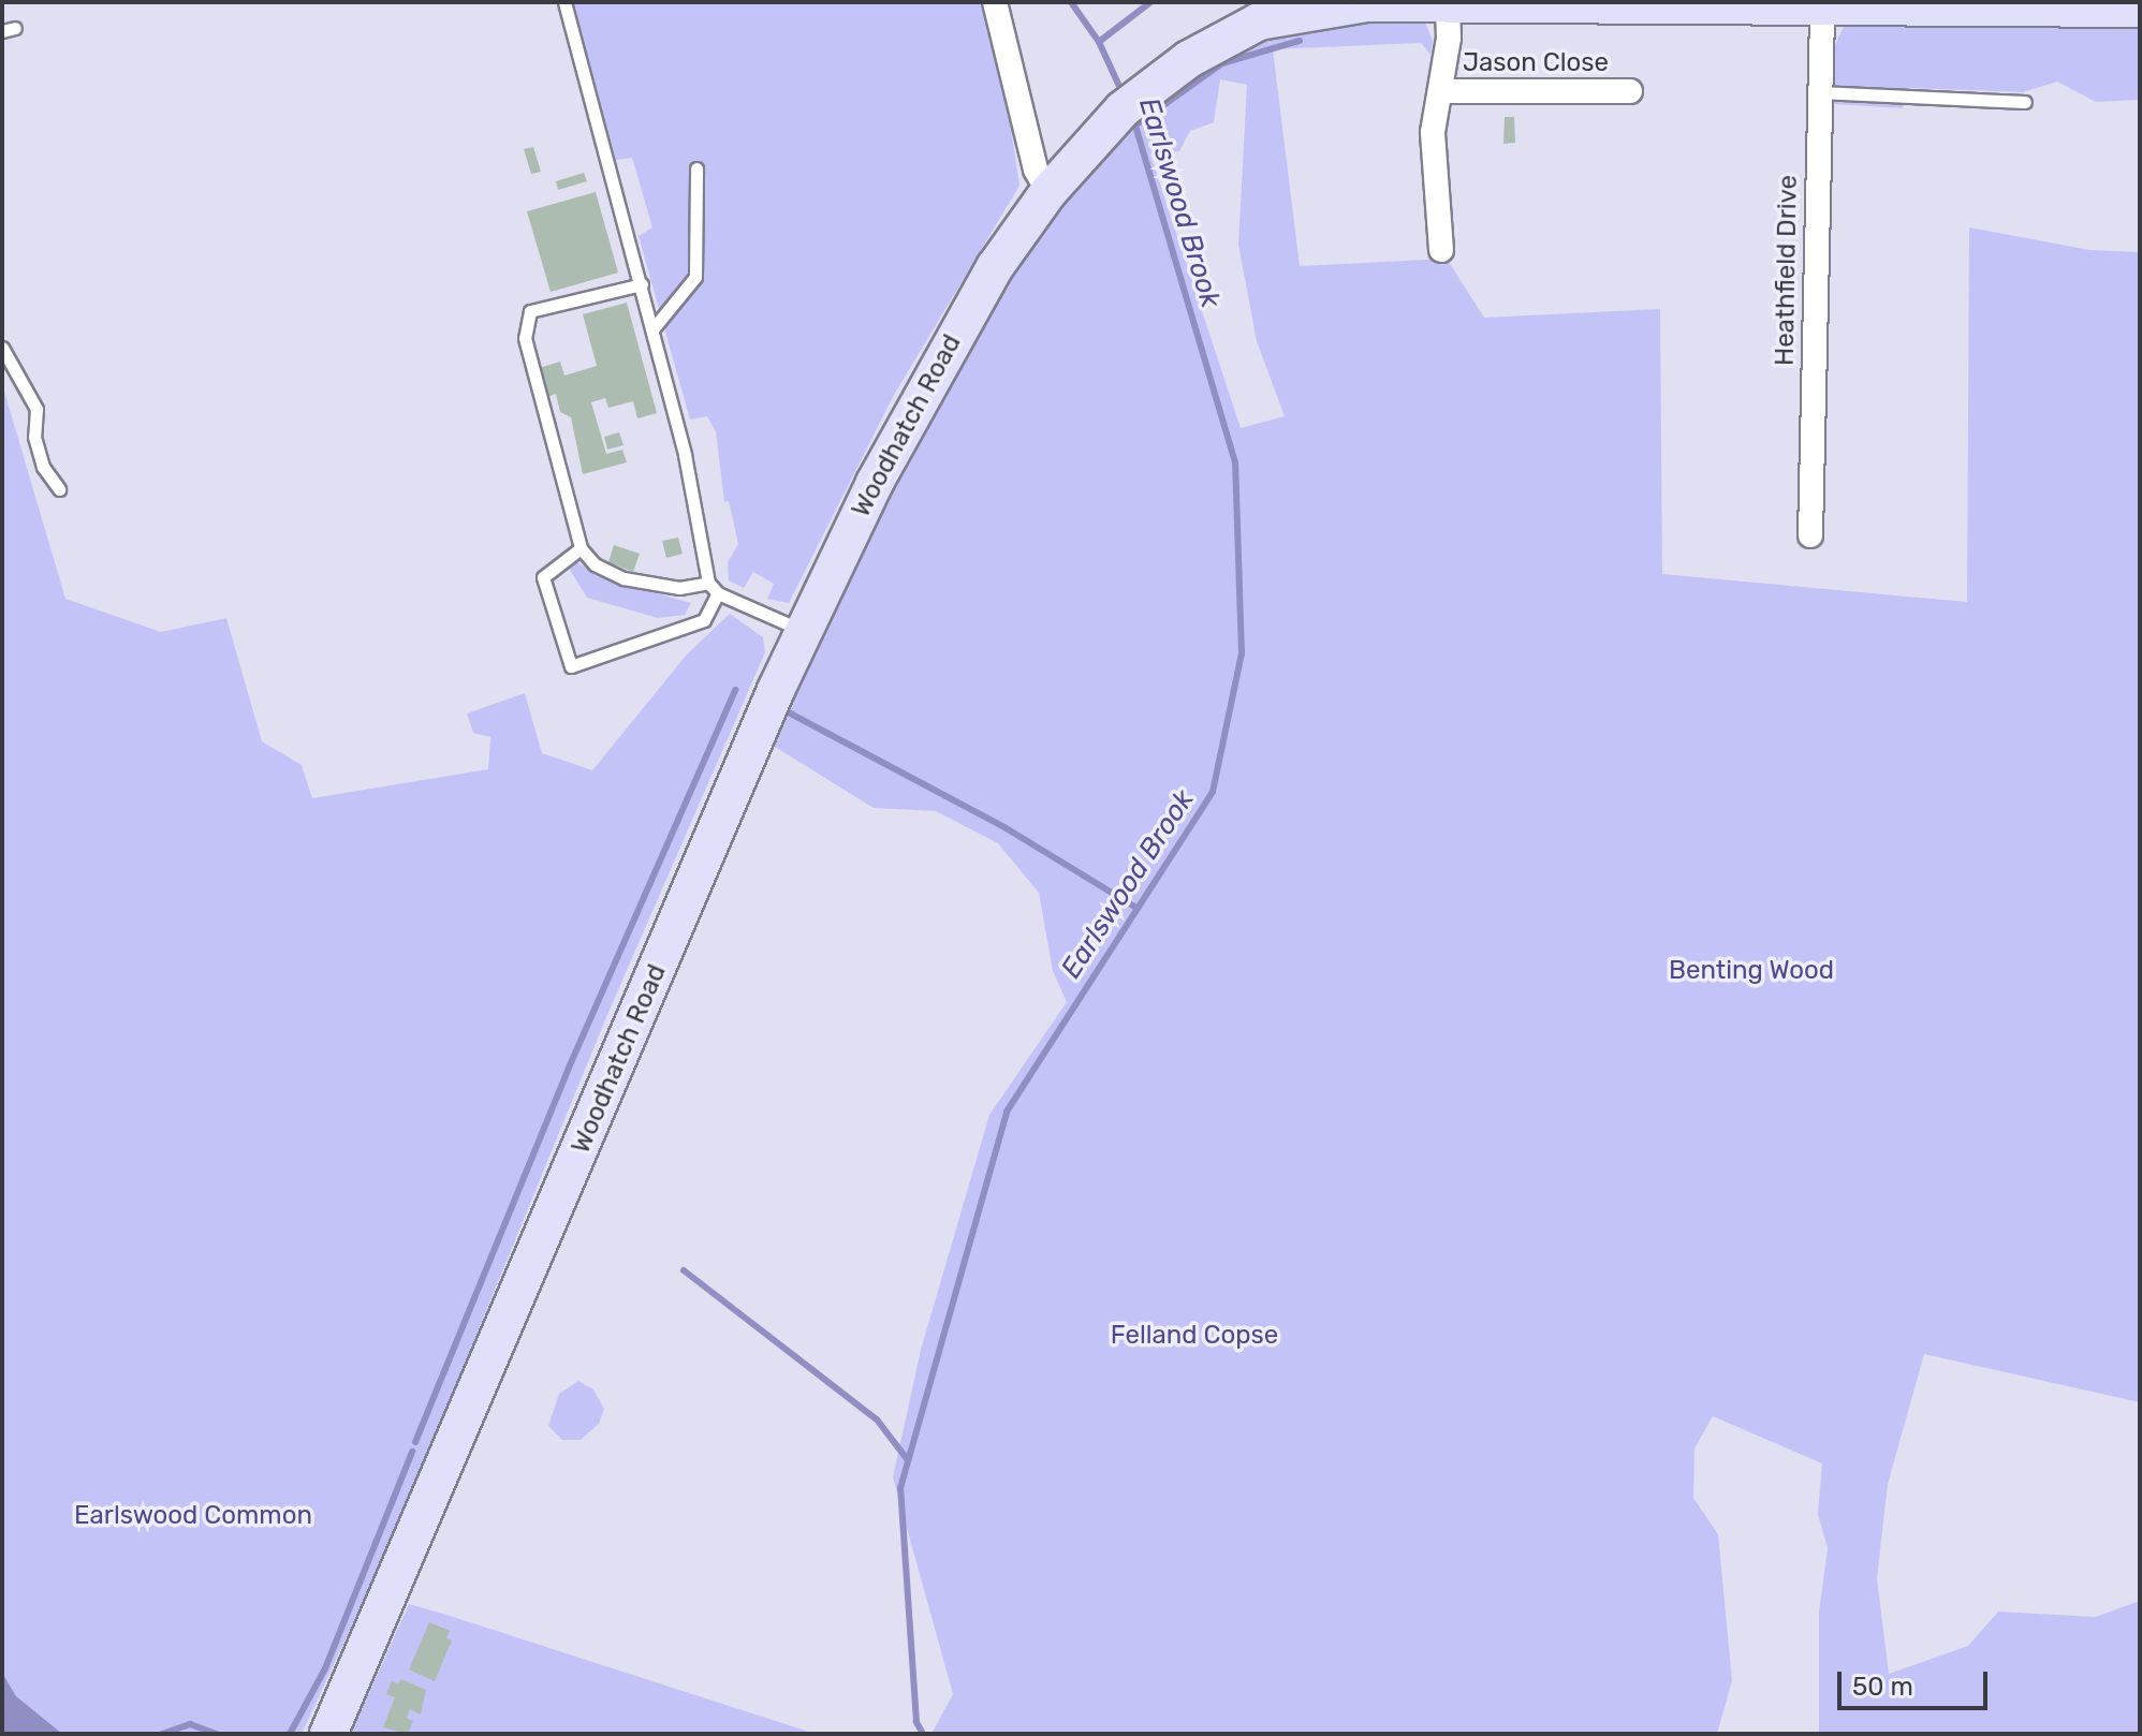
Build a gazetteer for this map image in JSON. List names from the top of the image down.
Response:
{
  "streets": {
    "main road": ["Woodhatch Road"],
    "street": ["Jason Close", "Heathfield Drive"]
  },
  "crossings": [
    ["Jason Close", "Woodhatch Road"],
    ["Heathfield Drive", "Woodhatch Road"]
  ],
  "water": ["Earlswood Brook"],
  "parks": ["Benting Wood", "Felland Copse", "Earlswood Common"],
  "scale_bar": "50 m"
}
